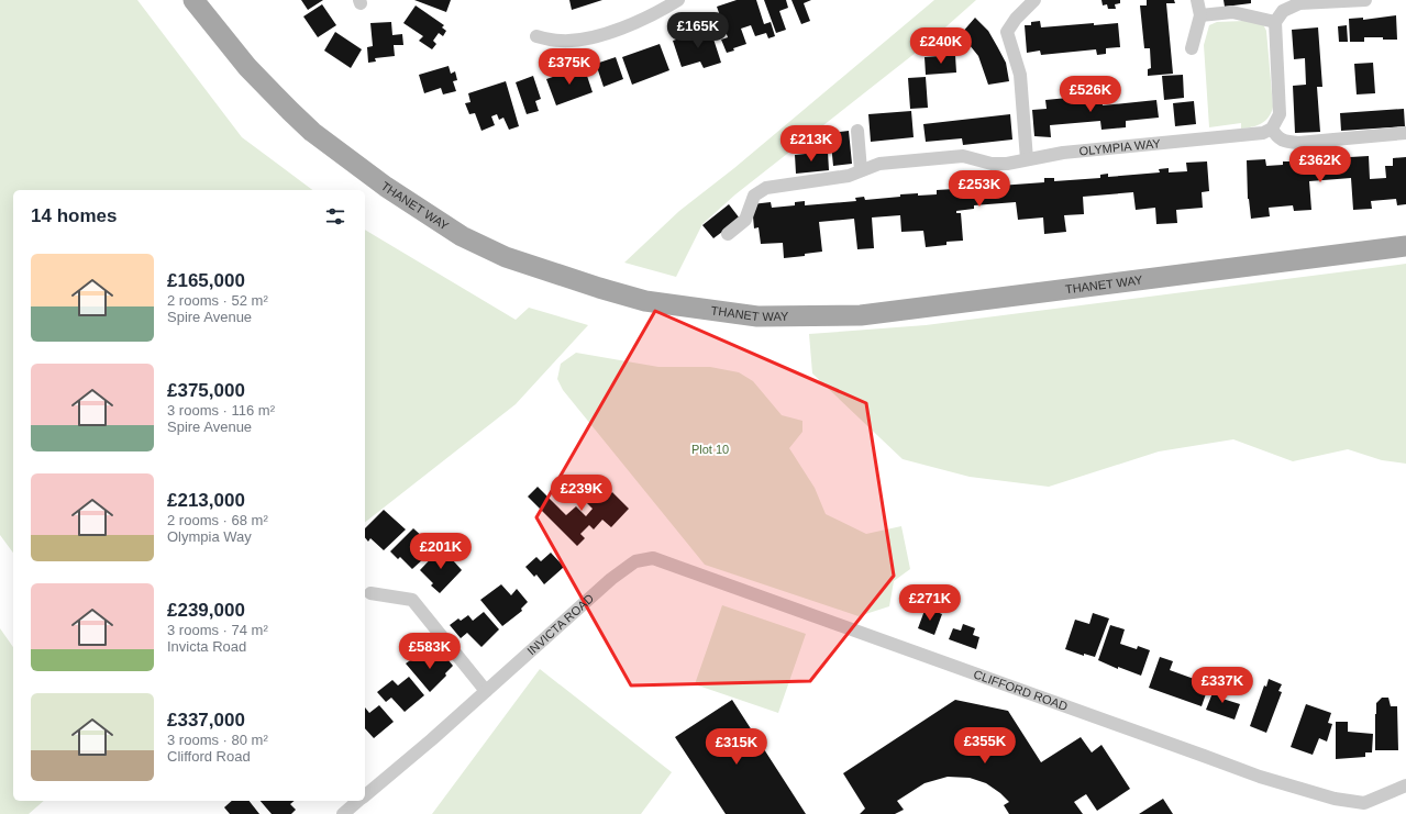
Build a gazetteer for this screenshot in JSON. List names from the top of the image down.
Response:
{
  "streets": {
    "main road": ["THANET WAY"],
    "street": ["OLYMPIA WAY", "INVICTA ROAD", "CLIFFORD ROAD"]
  },
  "crossings": [
    ["INVICTA ROAD", "CLIFFORD ROAD"]
  ],
  "parks": ["Plot 10"],
  "page": {
    "price": [
      "£165K",
      "£240K",
      "£375K",
      "£526K",
      "£213K",
      "£362K",
      "£253K",
      "£239K",
      "£201K",
      "£271K",
      "£583K",
      "£337K",
      "£355K",
      "£315K"
    ],
    "heading": "14 homes",
    "list": [
      {
        "name": "£165,000",
        "note": "2 rooms · 52 m² · Spire Avenue"
      },
      {
        "name": "£375,000",
        "note": "3 rooms · 116 m² · Spire Avenue"
      },
      {
        "name": "£213,000",
        "note": "2 rooms · 68 m² · Olympia Way"
      },
      {
        "name": "£239,000",
        "note": "3 rooms · 74 m² · Invicta Road"
      },
      {
        "name": "£337,000",
        "note": "3 rooms · 80 m² · Clifford Road"
      }
    ]
  }
}
